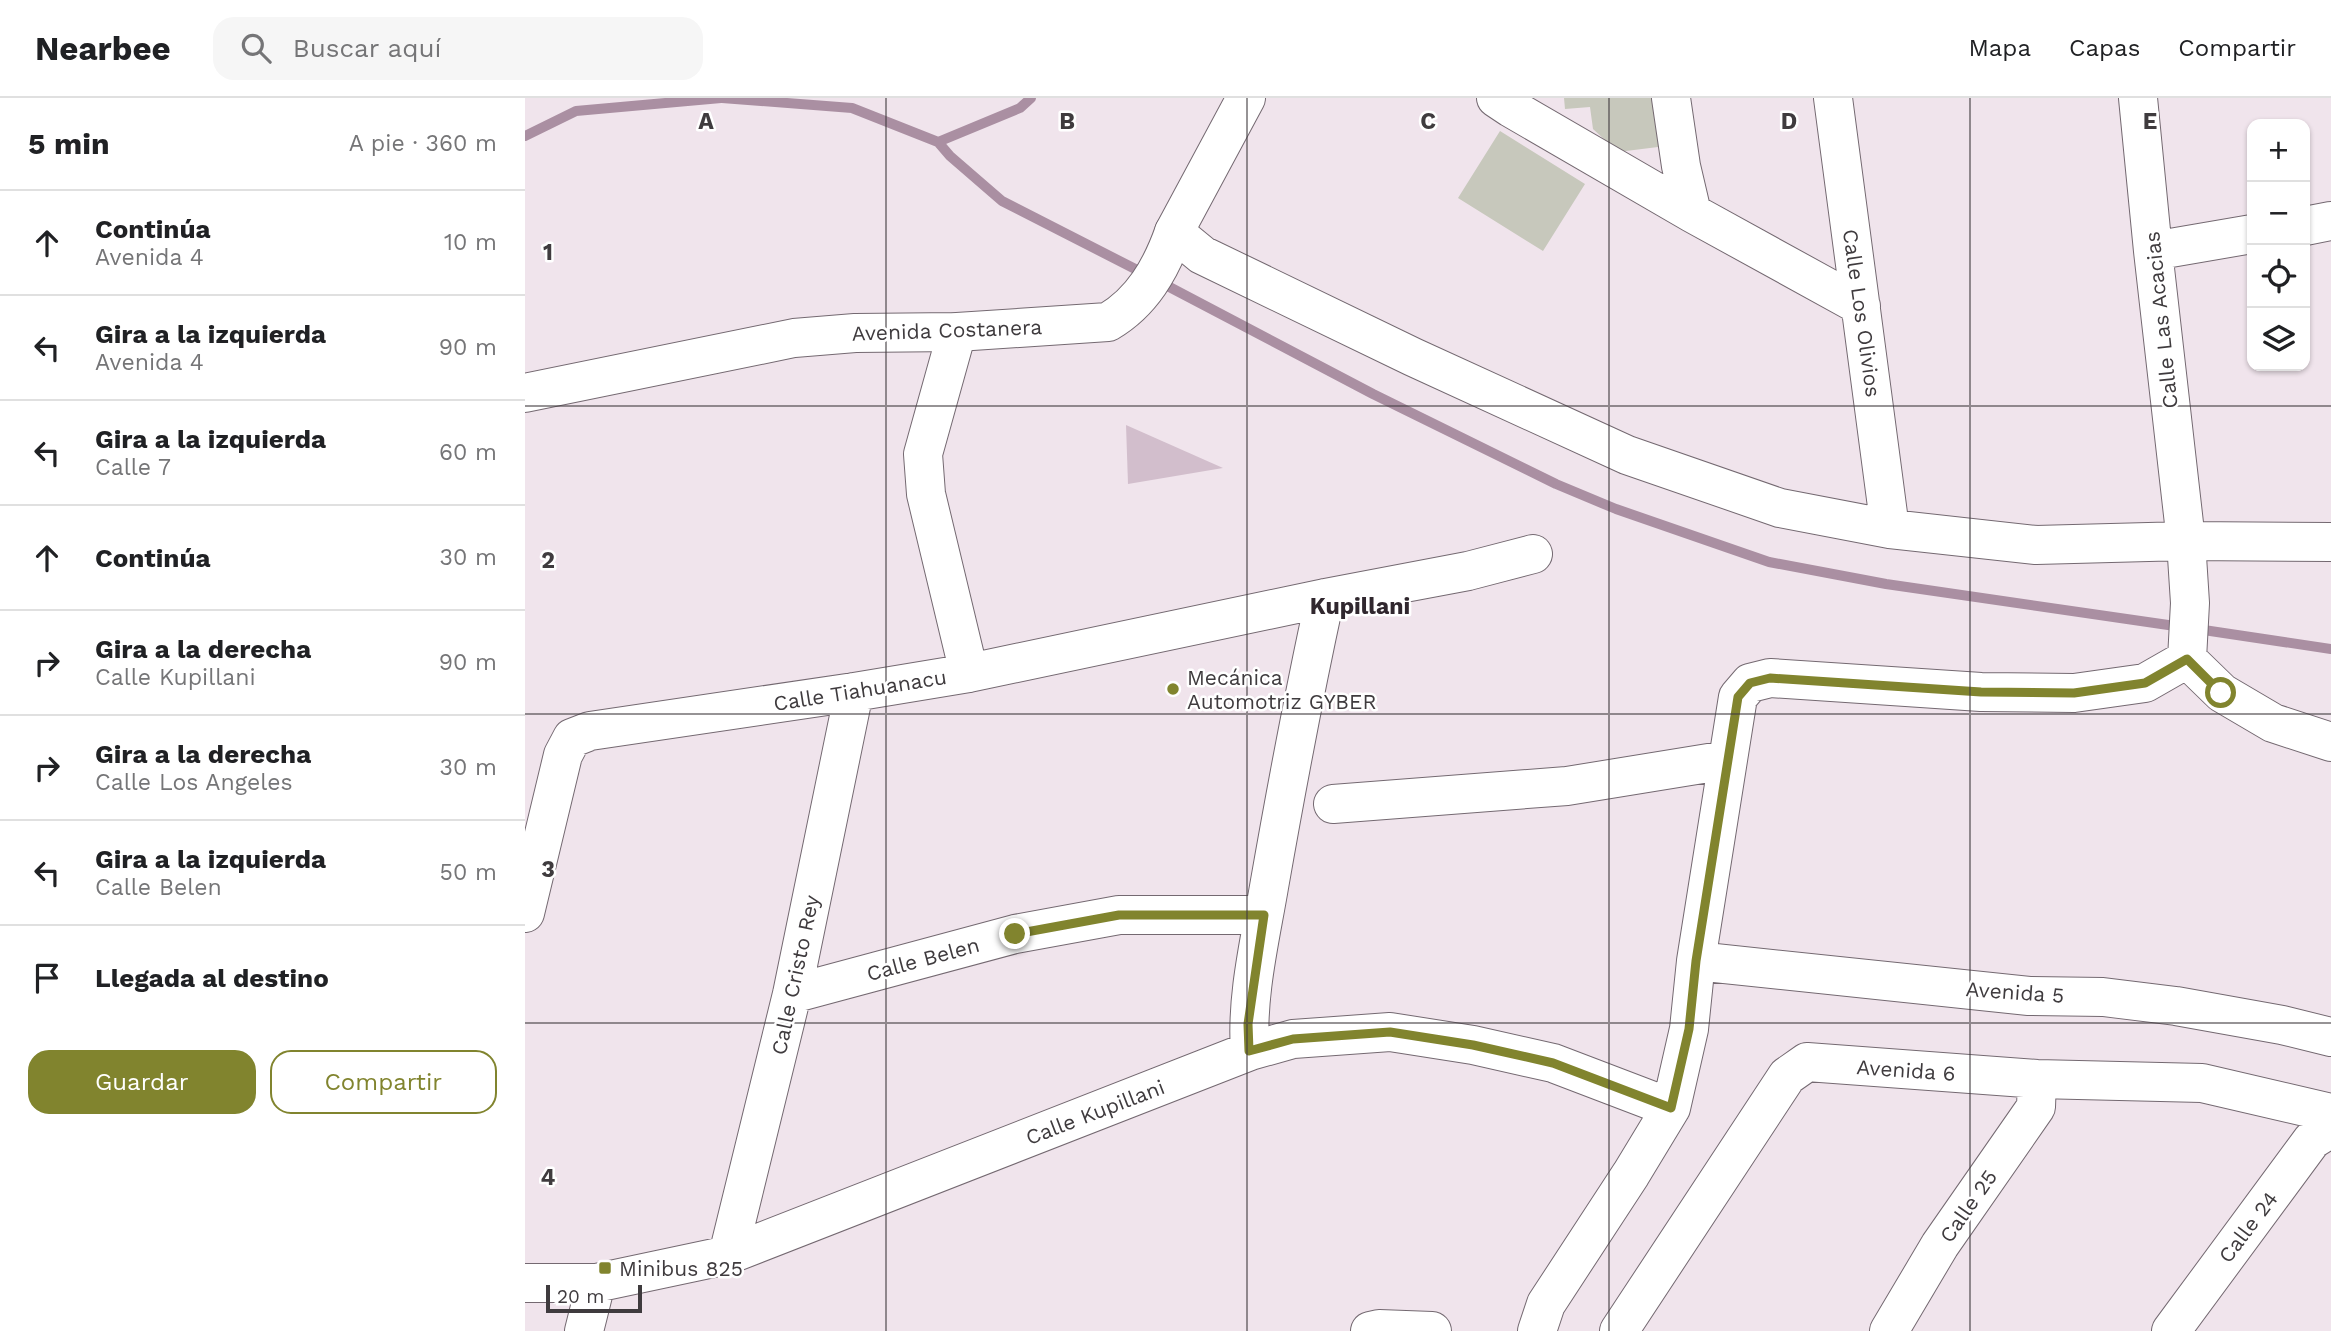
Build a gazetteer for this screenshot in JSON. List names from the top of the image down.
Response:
{
  "streets": {
    "street": [
      "Calle Los Olivios",
      "Calle Las Acacias",
      "Avenida Costanera",
      "Calle Tiahuanacu",
      "Calle Belen",
      "Calle Cristo Rey",
      "Avenida 5",
      "Avenida 6",
      "Calle Kupillani",
      "Calle 25",
      "Calle 24"
    ]
  },
  "crossings": [
    ["Calle Tiahuanacu", "Calle Cristo Rey"],
    ["Calle Belen", "Calle Cristo Rey"],
    ["Calle Cristo Rey", "Calle Kupillani"],
    ["Avenida 6", "Calle 25"]
  ],
  "districts": ["Kupillani"],
  "places": {
    "other": ["Mecánica Automotriz GYBER"],
    "transit": ["Minibus 825"]
  },
  "scale_bar": "20 m",
  "page": {
    "header": "Nearbee",
    "search": "Buscar aquí",
    "nav": ["Mapa", "Capas", "Compartir"],
    "heading": ["5 min", "A pie · 360 m"],
    "map_buttons": ["+", "−"],
    "list": [
      ["Continúa", "Avenida 4", "10 m"],
      ["Gira a la izquierda", "Avenida 4", "90 m"],
      ["Gira a la izquierda", "Calle 7", "60 m"],
      ["Continúa", "30 m"],
      ["Gira a la derecha", "Calle Kupillani", "90 m"],
      ["Gira a la derecha", "Calle Los Angeles", "30 m"],
      ["Gira a la izquierda", "Calle Belen", "50 m"],
      "Llegada al destino"
    ],
    "buttons": ["Guardar", "Compartir"],
    "scale": "20 m"
  },
  "grid": {
    "columns": [
      "A",
      "B",
      "C",
      "D",
      "E"
    ],
    "rows": [
      "1",
      "2",
      "3",
      "4"
    ]
  }
}
